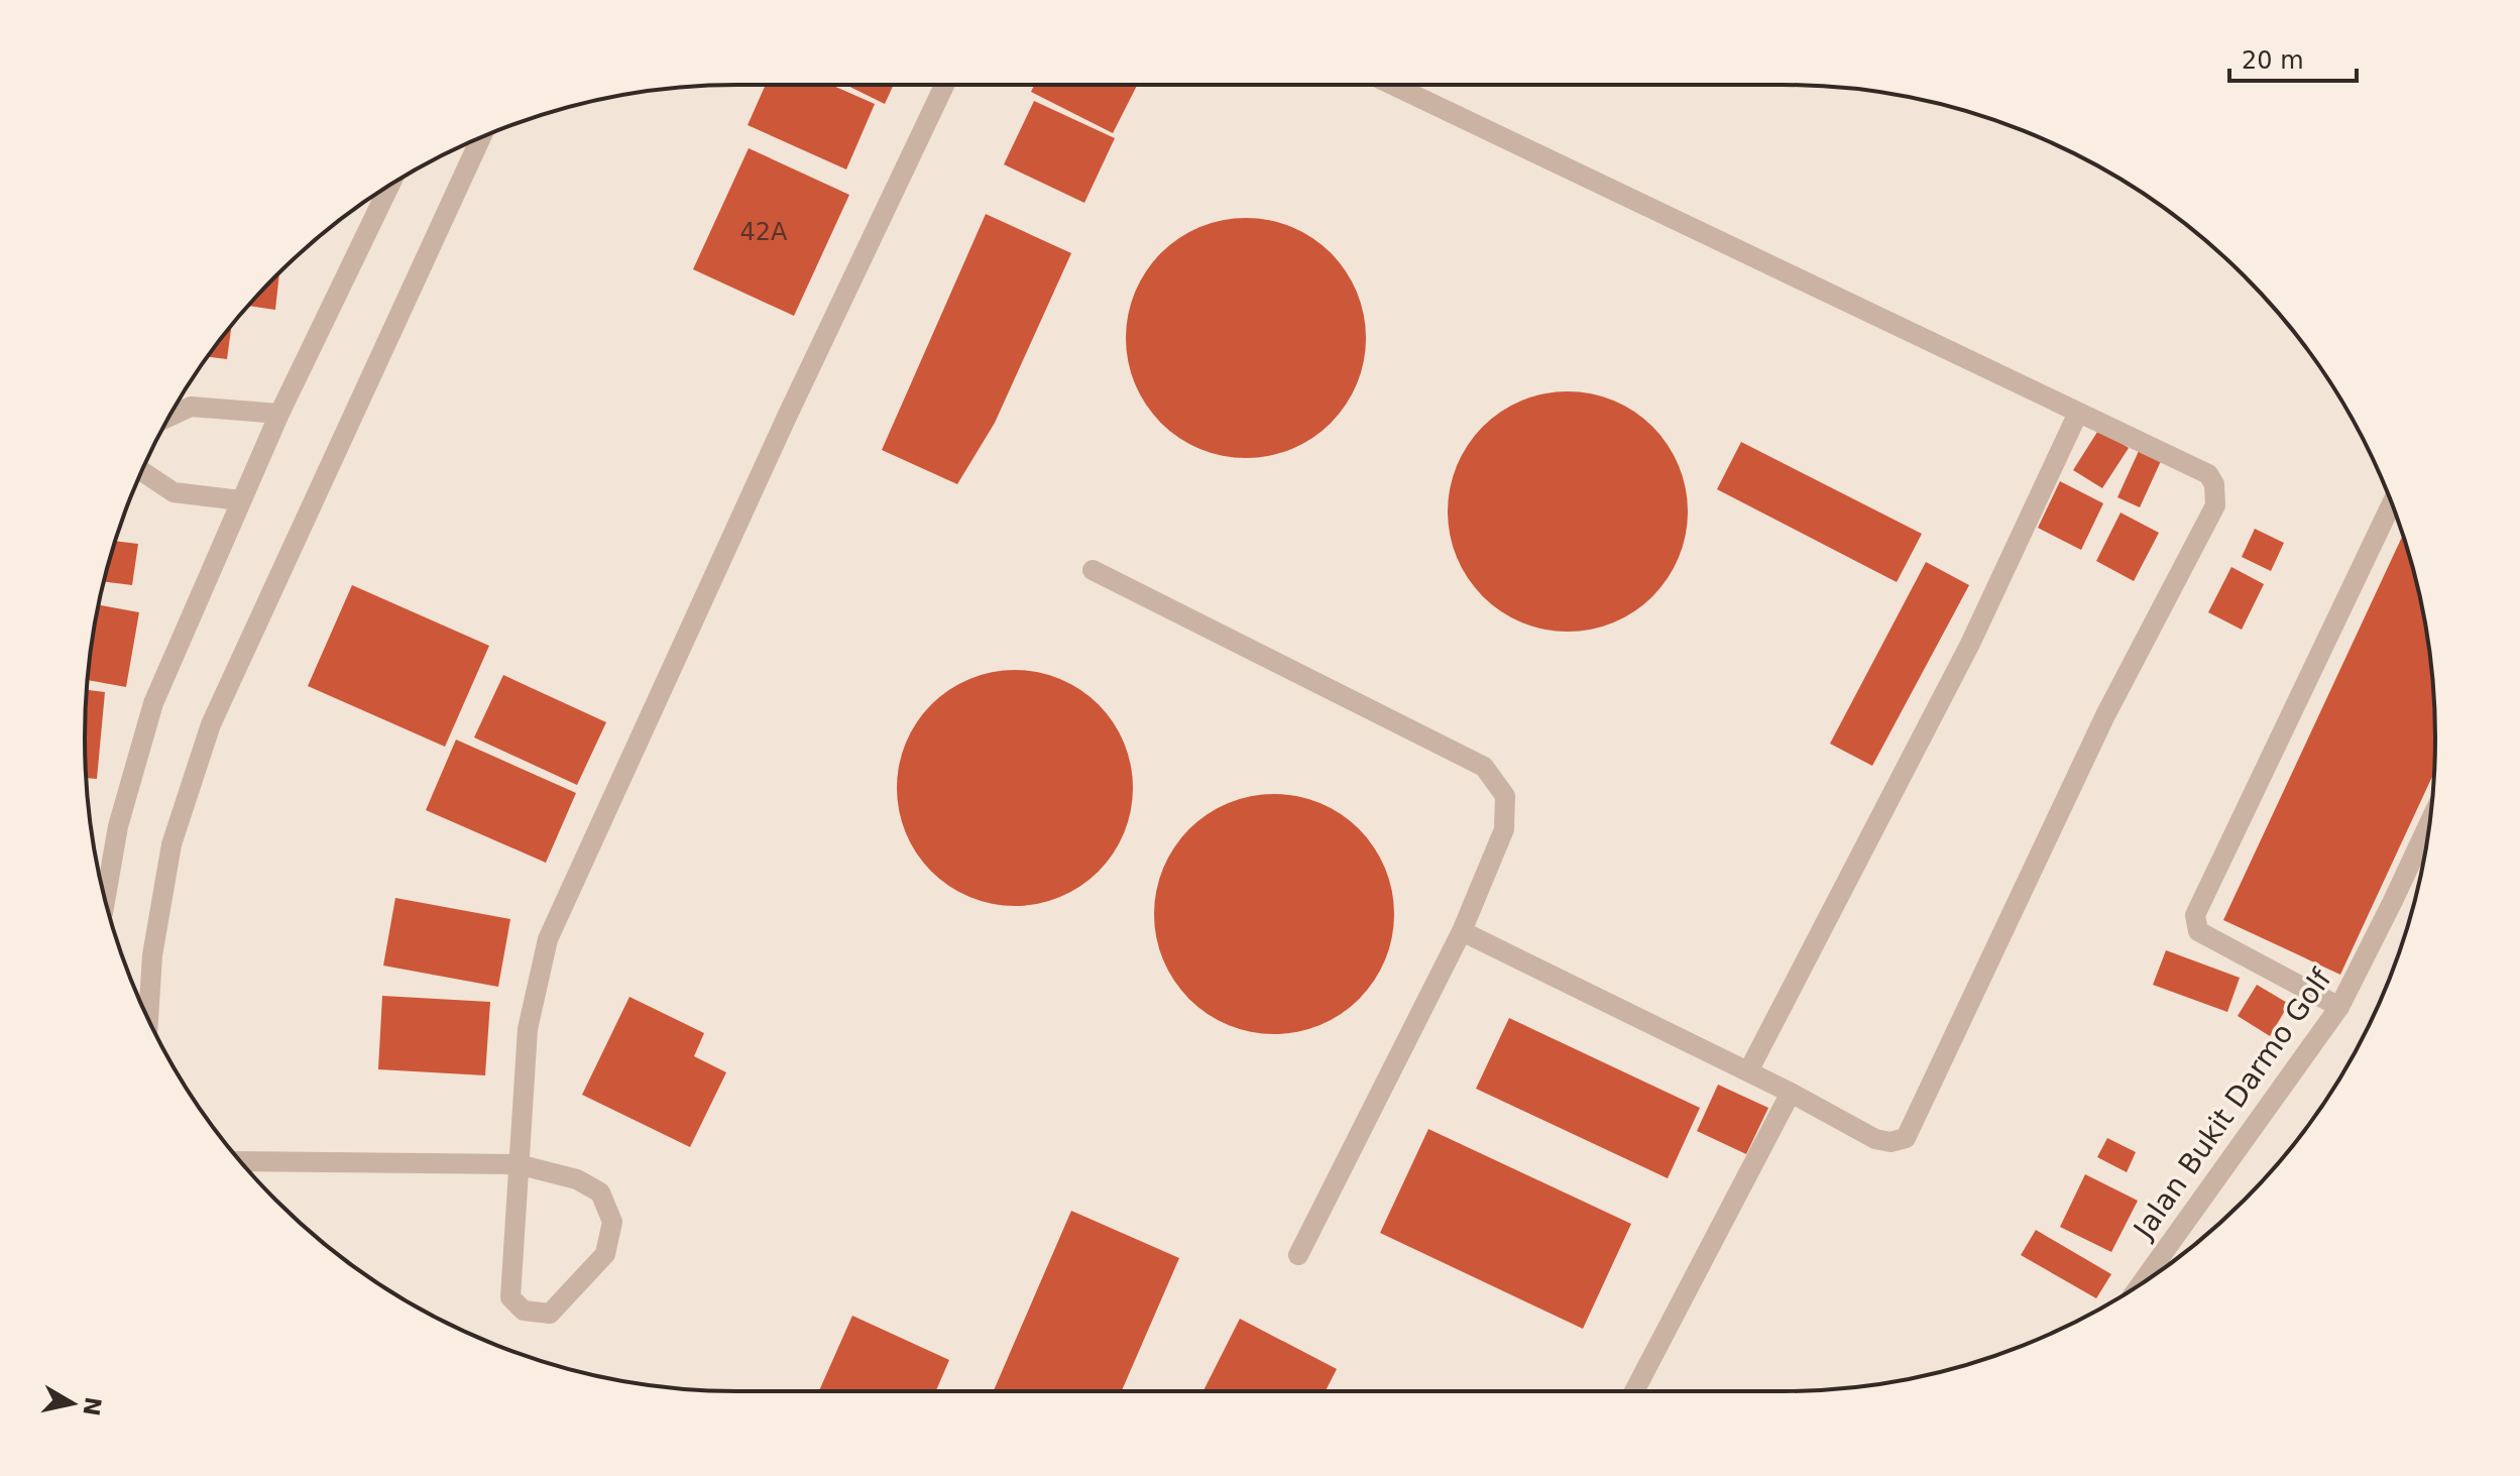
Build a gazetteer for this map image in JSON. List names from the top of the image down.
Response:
{
  "streets": {
    "street": ["Jalan Bukit Darmo Golf"]
  },
  "house_numbers": ["42A"],
  "scale_bar": "20 m",
  "north": "right"
}
